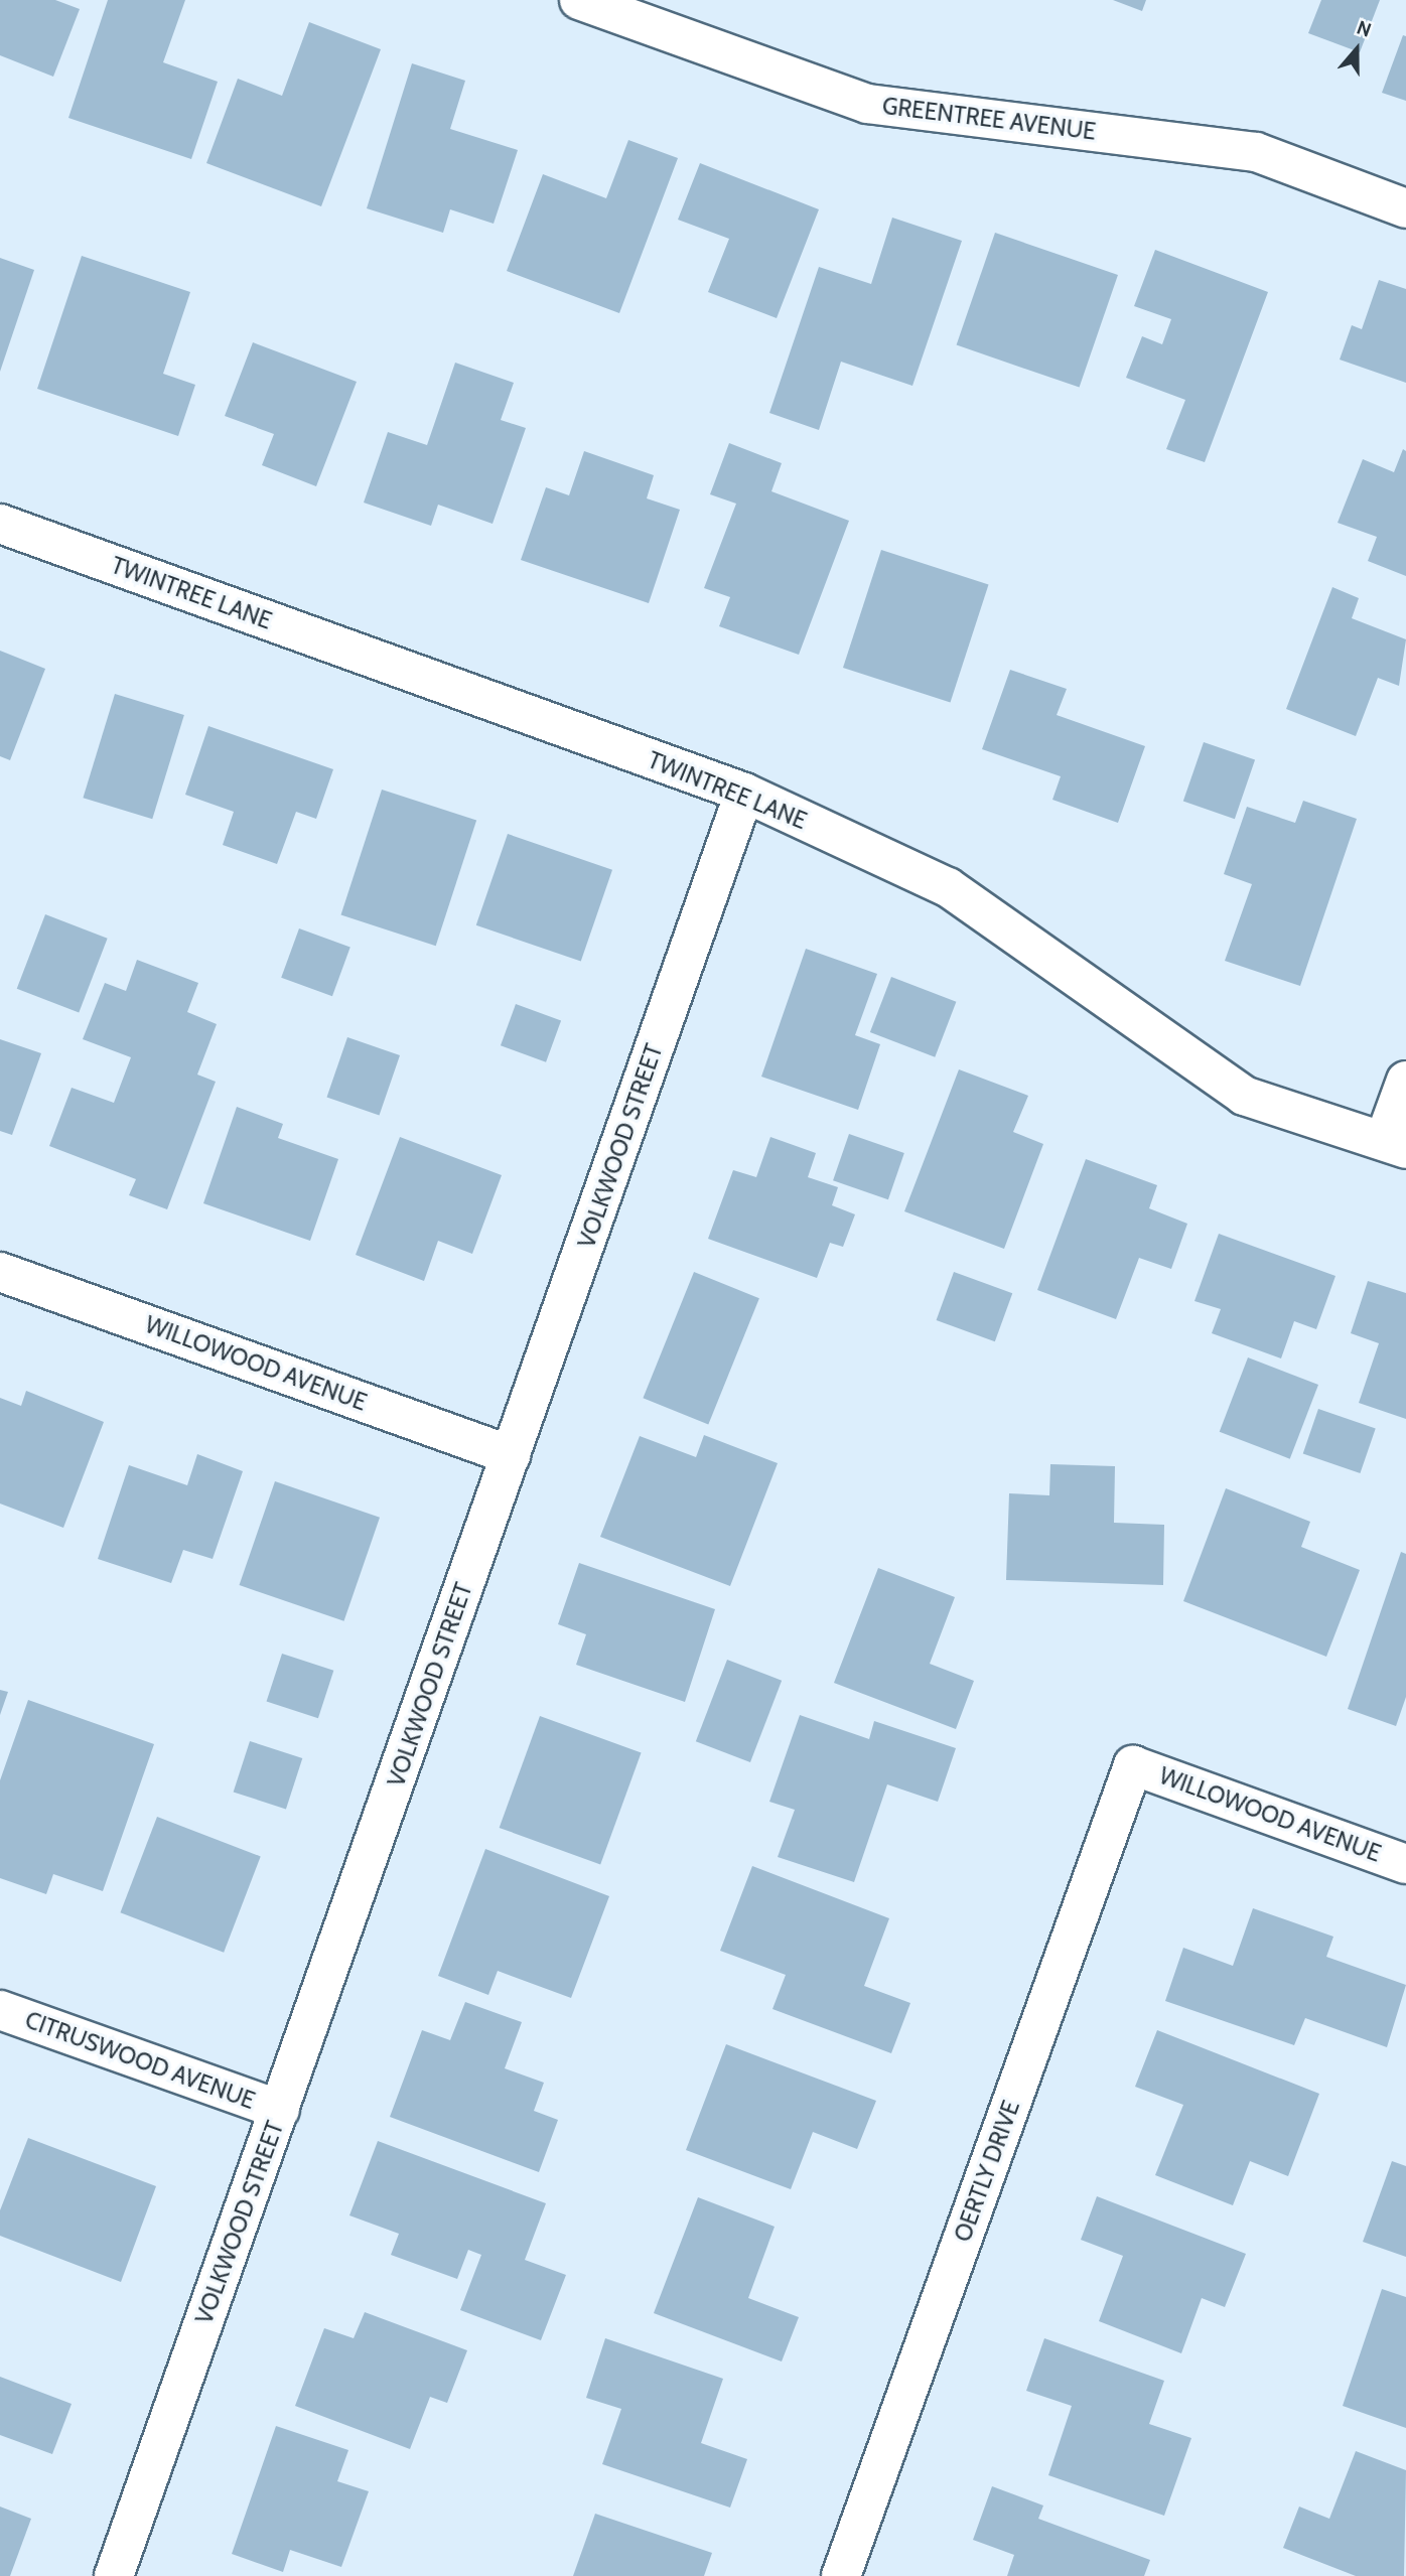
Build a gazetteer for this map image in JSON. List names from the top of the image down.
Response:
{
  "streets": {
    "street": [
      "GREENTREE AVENUE",
      "TWINTREE LANE",
      "VOLKWOOD STREET",
      "WILLOWOOD AVENUE",
      "CITRUSWOOD AVENUE",
      "OERTLY DRIVE"
    ]
  },
  "crossings": [
    ["TWINTREE LANE", "VOLKWOOD STREET"],
    ["VOLKWOOD STREET", "WILLOWOOD AVENUE"],
    ["VOLKWOOD STREET", "CITRUSWOOD AVENUE"],
    ["WILLOWOOD AVENUE", "OERTLY DRIVE"]
  ],
  "north": "top"
}
